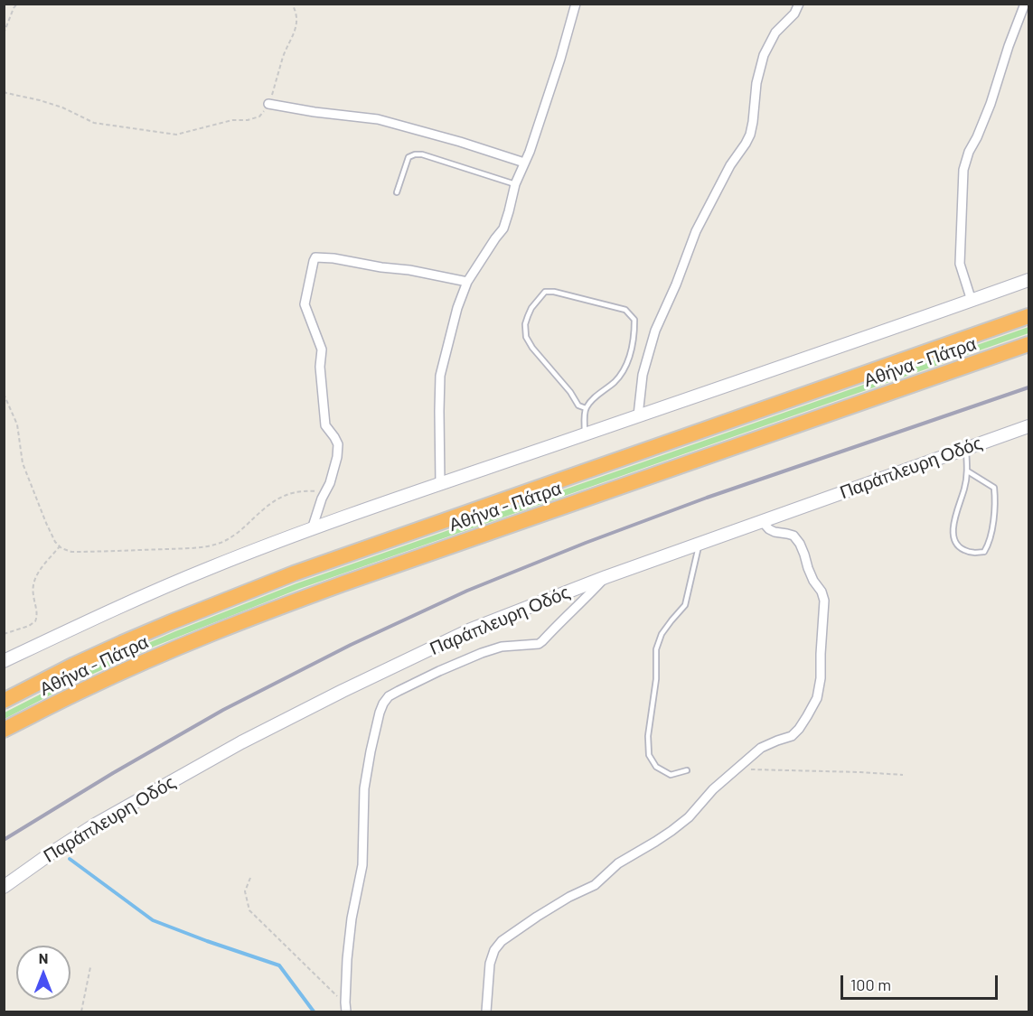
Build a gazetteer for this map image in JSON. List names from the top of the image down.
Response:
{
  "streets": {
    "highway": ["Αθήνα - Πάτρα"],
    "main road": ["Παράπλευρη Οδός"]
  },
  "scale_bar": "100 m",
  "north": "top"
}
